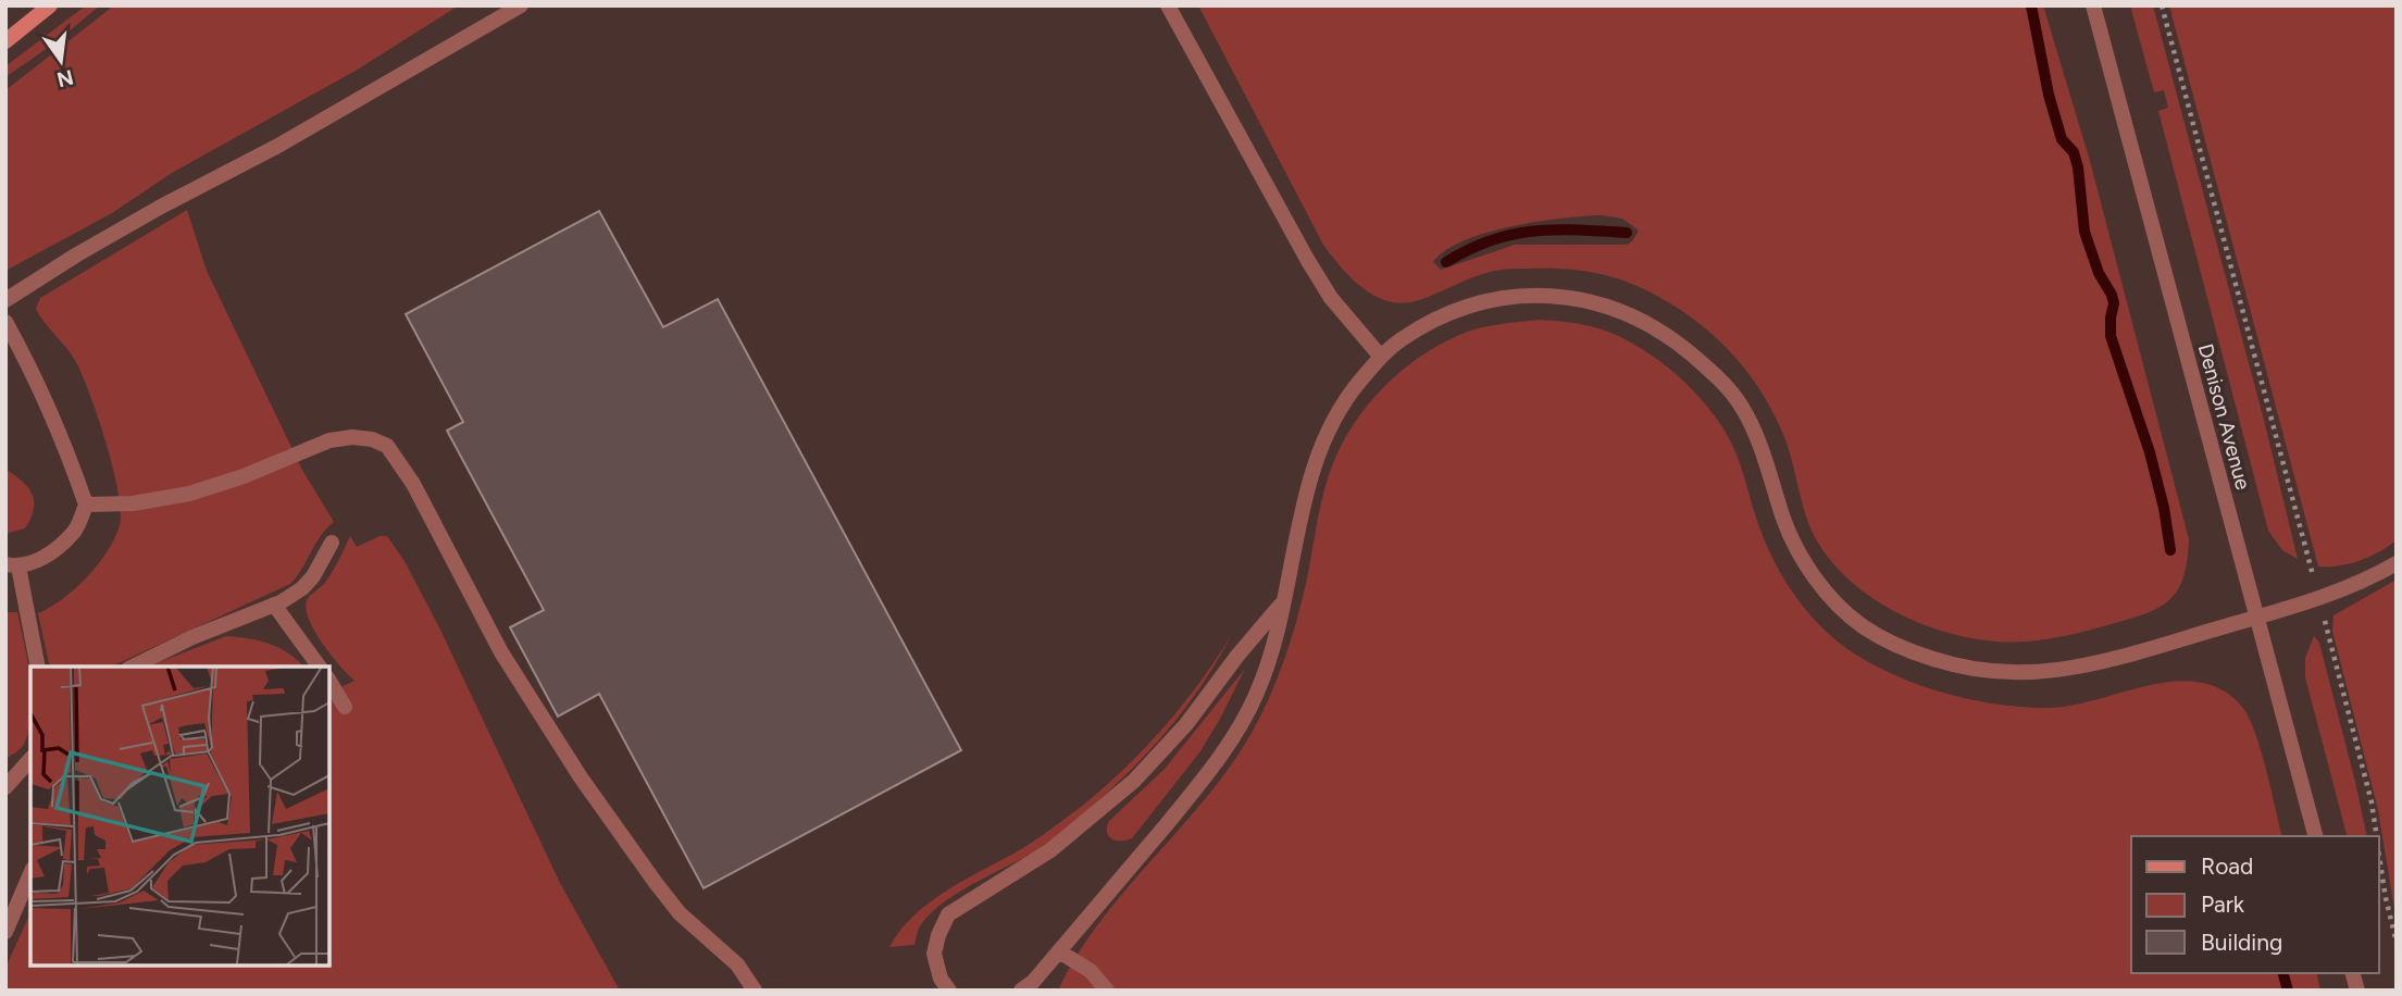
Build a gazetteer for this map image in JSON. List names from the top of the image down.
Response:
{
  "streets": {
    "street": ["Denison Avenue"]
  },
  "legend": ["Road", "Park", "Building"],
  "north": "bottom"
}
